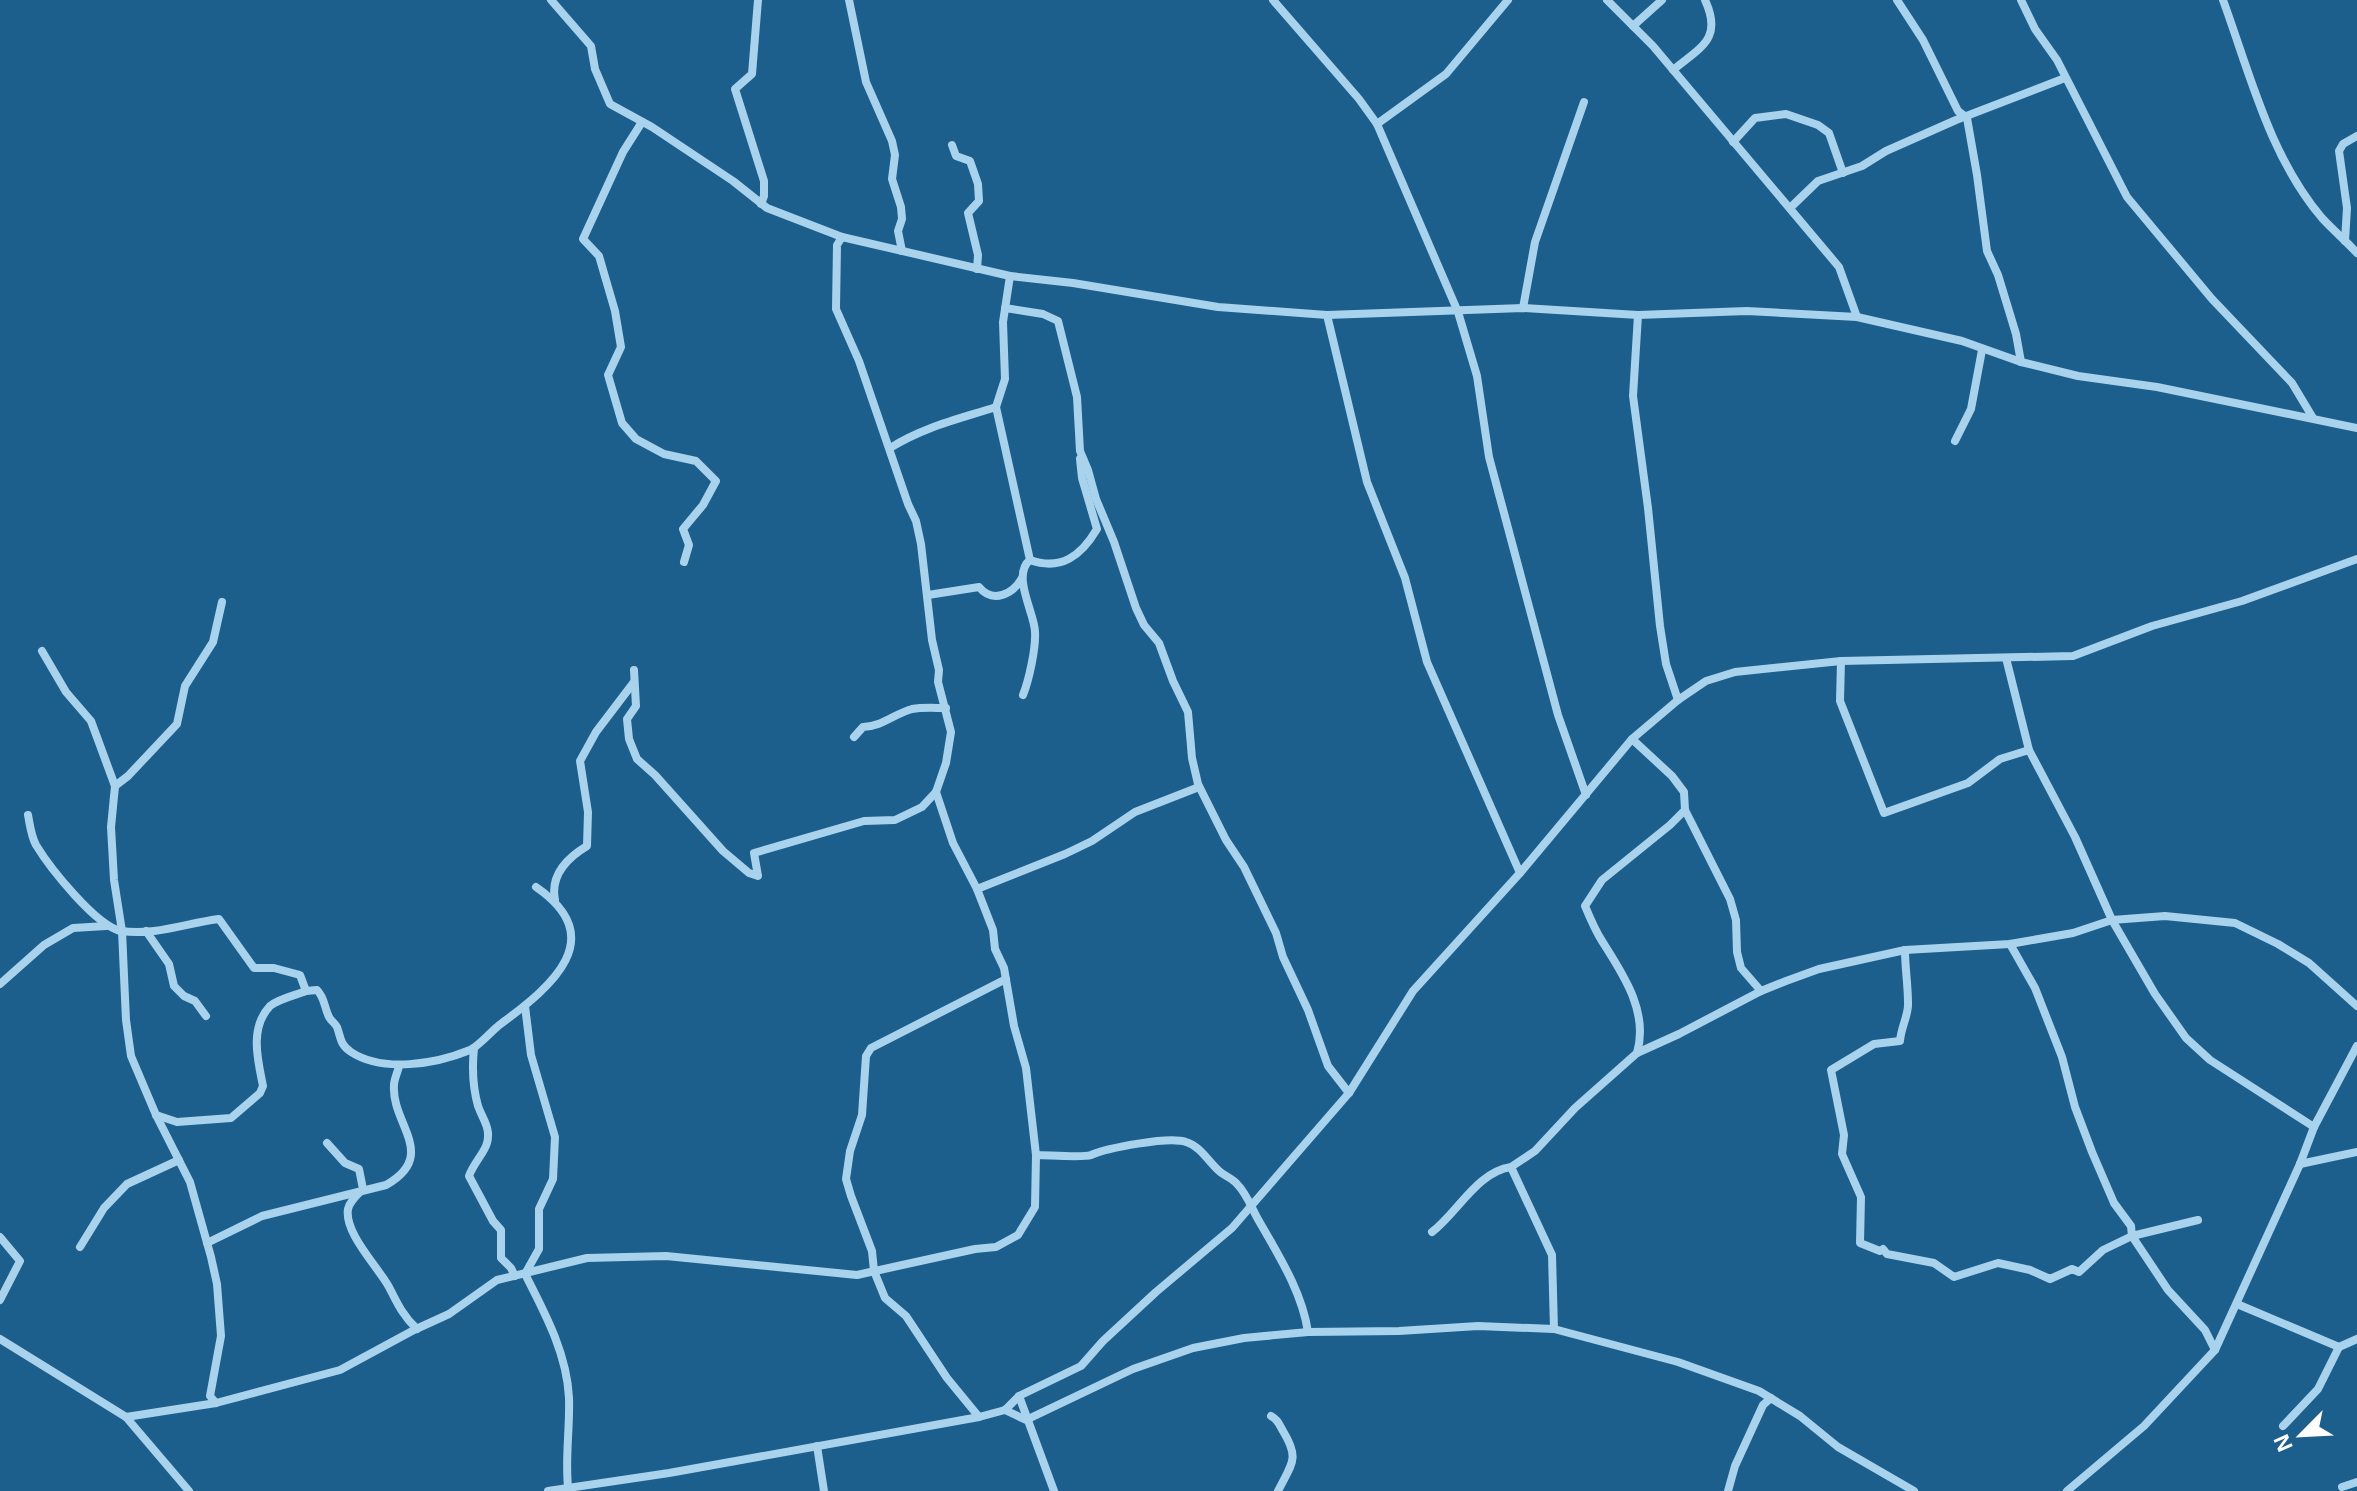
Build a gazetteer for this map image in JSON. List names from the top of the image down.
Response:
{
  "north": "bottom left"
}
